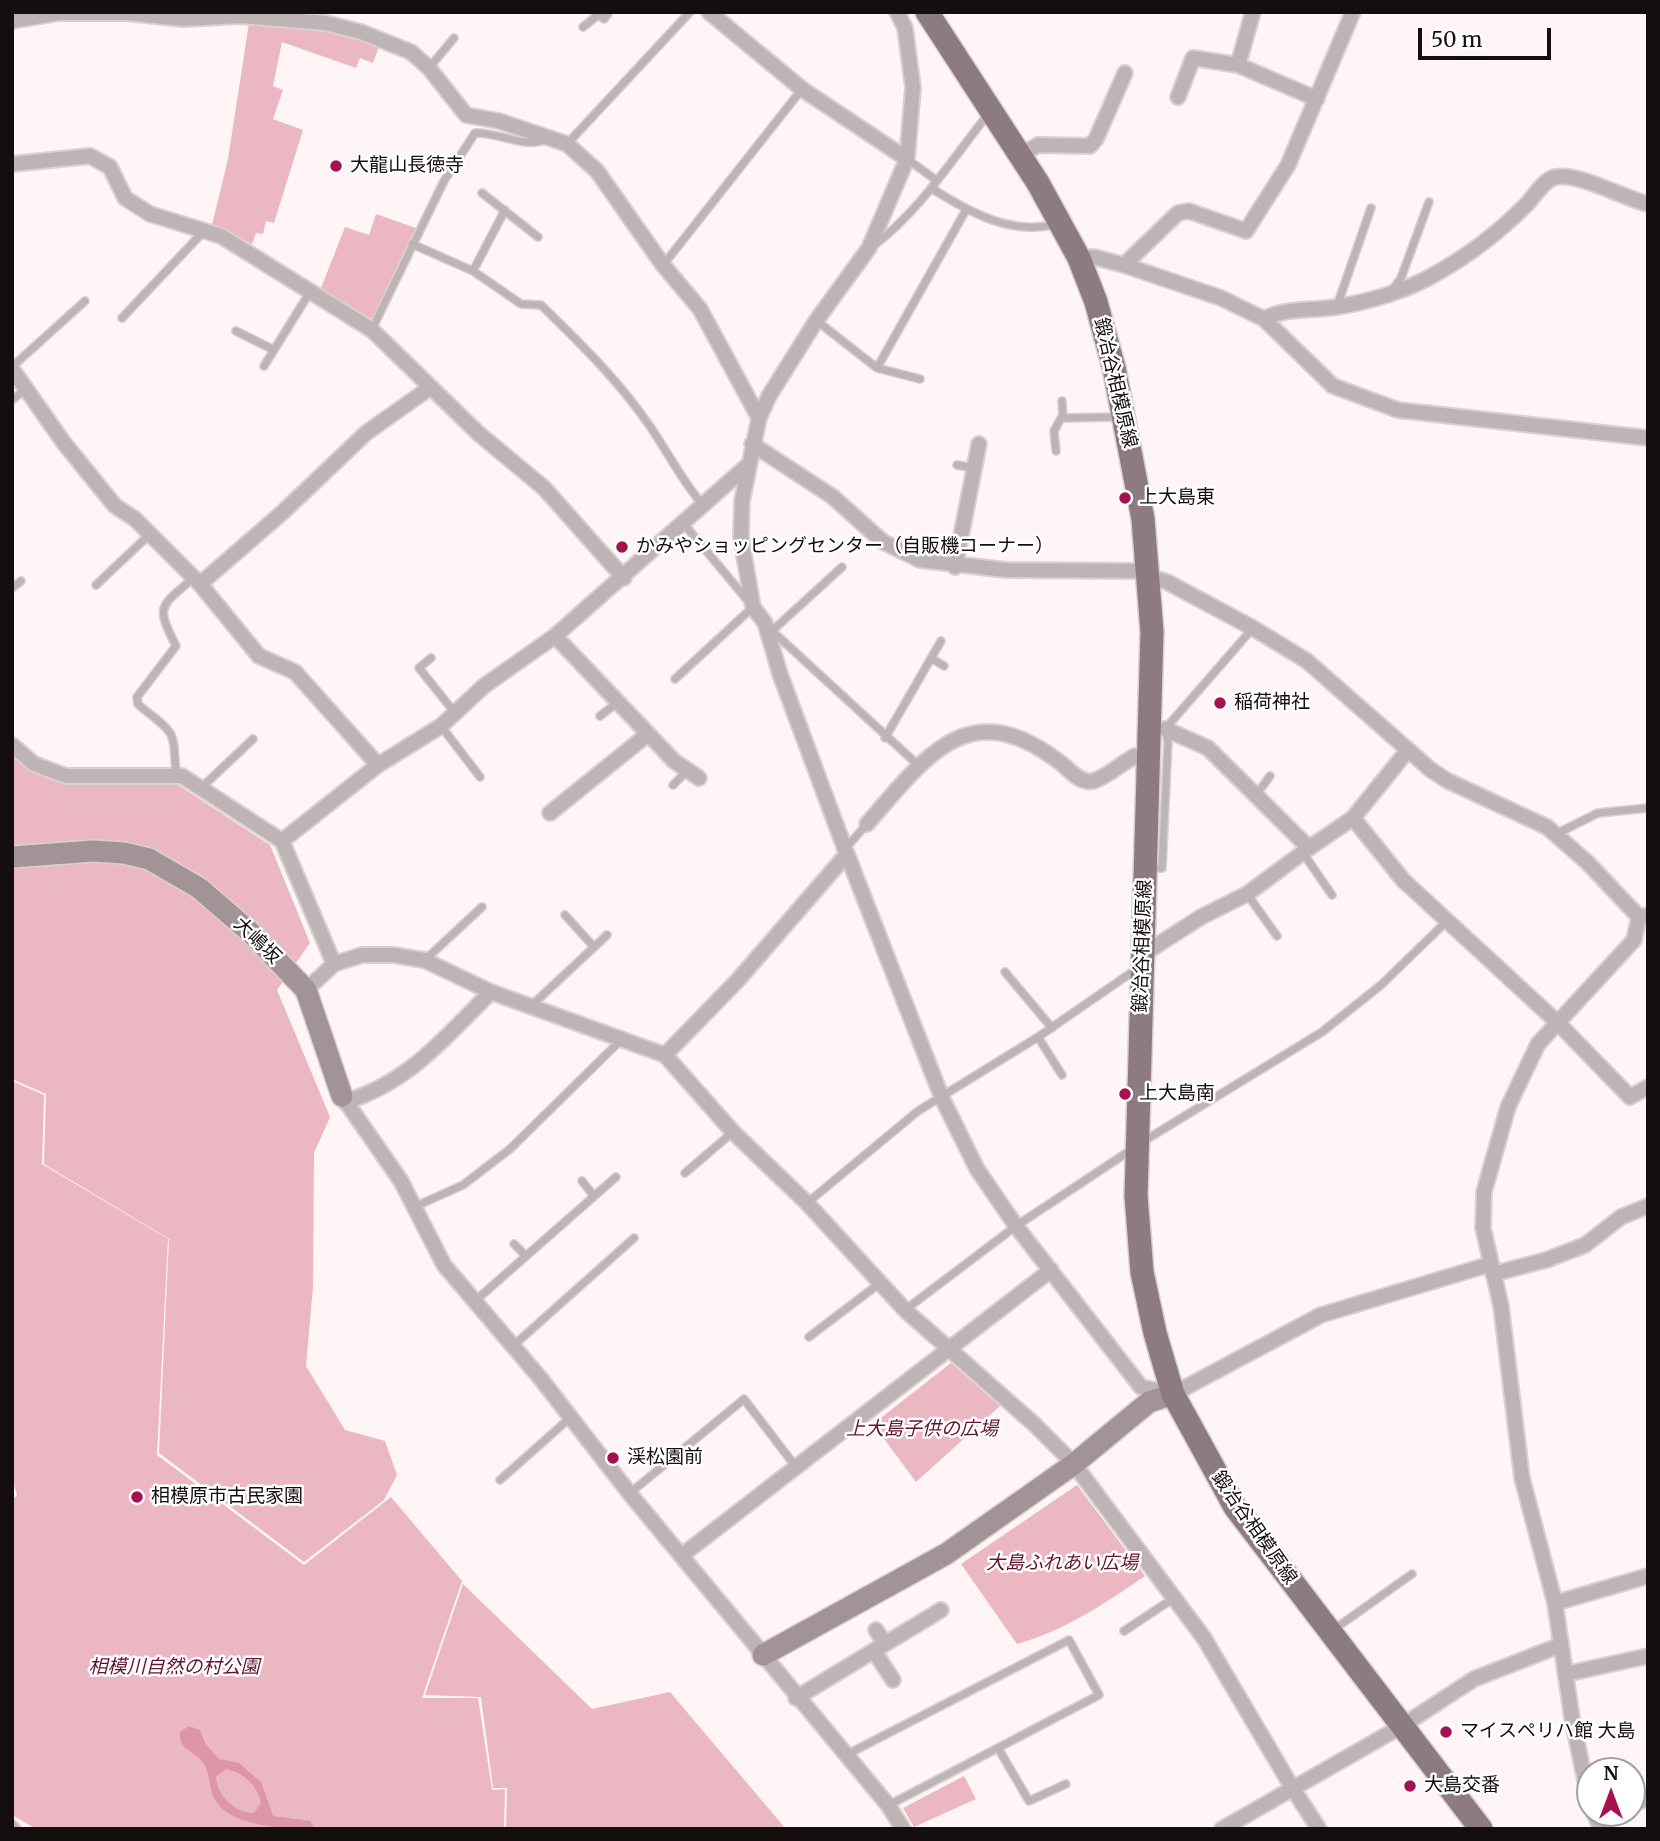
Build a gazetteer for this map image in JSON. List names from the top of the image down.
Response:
{
  "streets": {
    "main road": ["鍛冶谷相模原線"],
    "street": ["大嶋坂"]
  },
  "parks": ["上大島子供の広場", "大島ふれあい広場", "相模川自然の村公園"],
  "places": [
    "大龍山長徳寺",
    "上大島東",
    "かみやショッピングセンター（自販機コーナー）",
    "稲荷神社",
    "上大島南",
    "渓松園前",
    "相模原市古民家園",
    "マイスペリハ館 大島",
    "大島交番"
  ],
  "scale_bar": "50 m",
  "north": "top"
}
